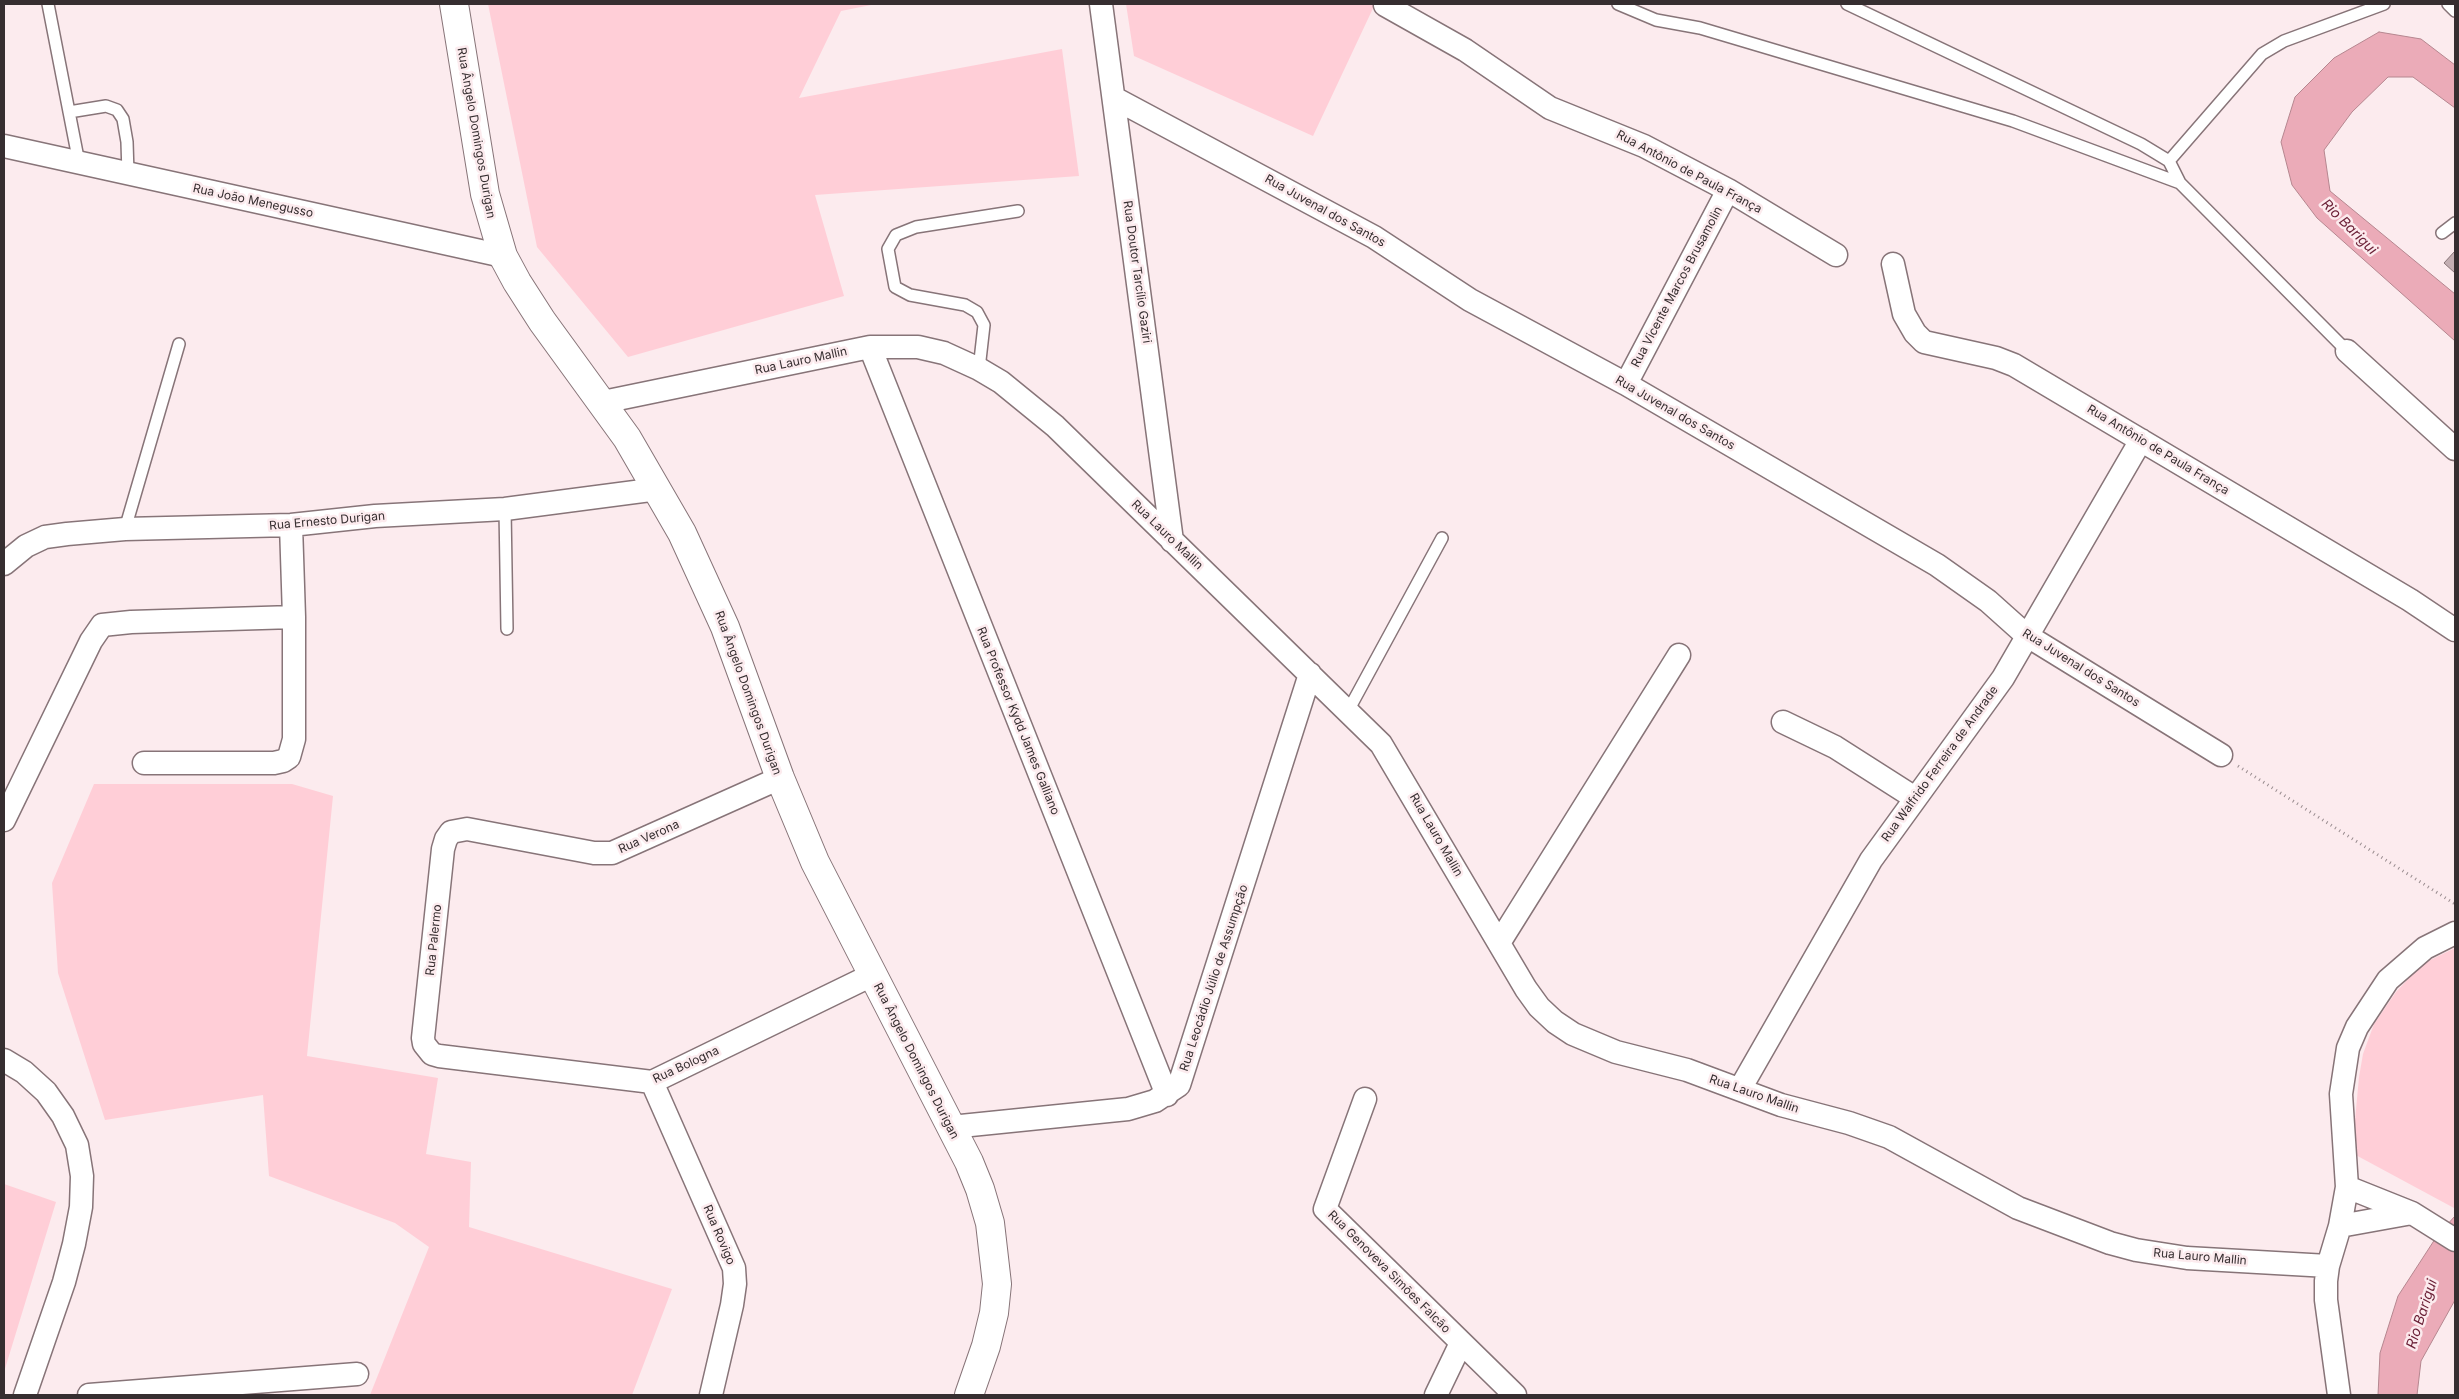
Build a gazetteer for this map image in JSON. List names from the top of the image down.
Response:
{
  "streets": {
    "street": [
      "Rua Ângelo Domingos Durigan",
      "Rua Antônio de Paula França",
      "Rua João Menegusso",
      "Rua Juvenal dos Santos",
      "Rua Doutor Tarcílio Gaziri",
      "Rua Vicente Marcos Brusamolin",
      "Rua Lauro Mallin",
      "Rua Ernesto Durigan",
      "Rua Professor Kydd James Galliano",
      "Rua Walfrido Ferreira de Andrade",
      "Rua Verona",
      "Rua Palermo",
      "Rua Leocádio Júlio de Assumpção",
      "Rua Bologna",
      "Rua Rovigo",
      "Rua Genoveva Simões Falcão"
    ]
  },
  "crossings": [
    ["Rua Ângelo Domingos Durigan", "Rua João Menegusso"],
    ["Rua Ângelo Domingos Durigan", "Rua Lauro Mallin"],
    ["Rua Ângelo Domingos Durigan", "Rua Ernesto Durigan"],
    ["Rua Ângelo Domingos Durigan", "Rua Verona"],
    ["Rua Ângelo Domingos Durigan", "Rua Leocádio Júlio de Assumpção"],
    ["Rua Ângelo Domingos Durigan", "Rua Bologna"],
    ["Rua Antônio de Paula França", "Rua Vicente Marcos Brusamolin"],
    ["Rua Antônio de Paula França", "Rua Walfrido Ferreira de Andrade"],
    ["Rua Juvenal dos Santos", "Rua Doutor Tarcílio Gaziri"],
    ["Rua Juvenal dos Santos", "Rua Vicente Marcos Brusamolin"],
    ["Rua Juvenal dos Santos", "Rua Walfrido Ferreira de Andrade"],
    ["Rua Doutor Tarcílio Gaziri", "Rua Lauro Mallin"],
    ["Rua Lauro Mallin", "Rua Professor Kydd James Galliano"],
    ["Rua Lauro Mallin", "Rua Walfrido Ferreira de Andrade"],
    ["Rua Lauro Mallin", "Rua Leocádio Júlio de Assumpção"],
    ["Rua Professor Kydd James Galliano", "Rua Leocádio Júlio de Assumpção"],
    ["Rua Verona", "Rua Palermo"],
    ["Rua Palermo", "Rua Bologna"],
    ["Rua Bologna", "Rua Rovigo"]
  ],
  "water": ["Rio Barigui"]
}
